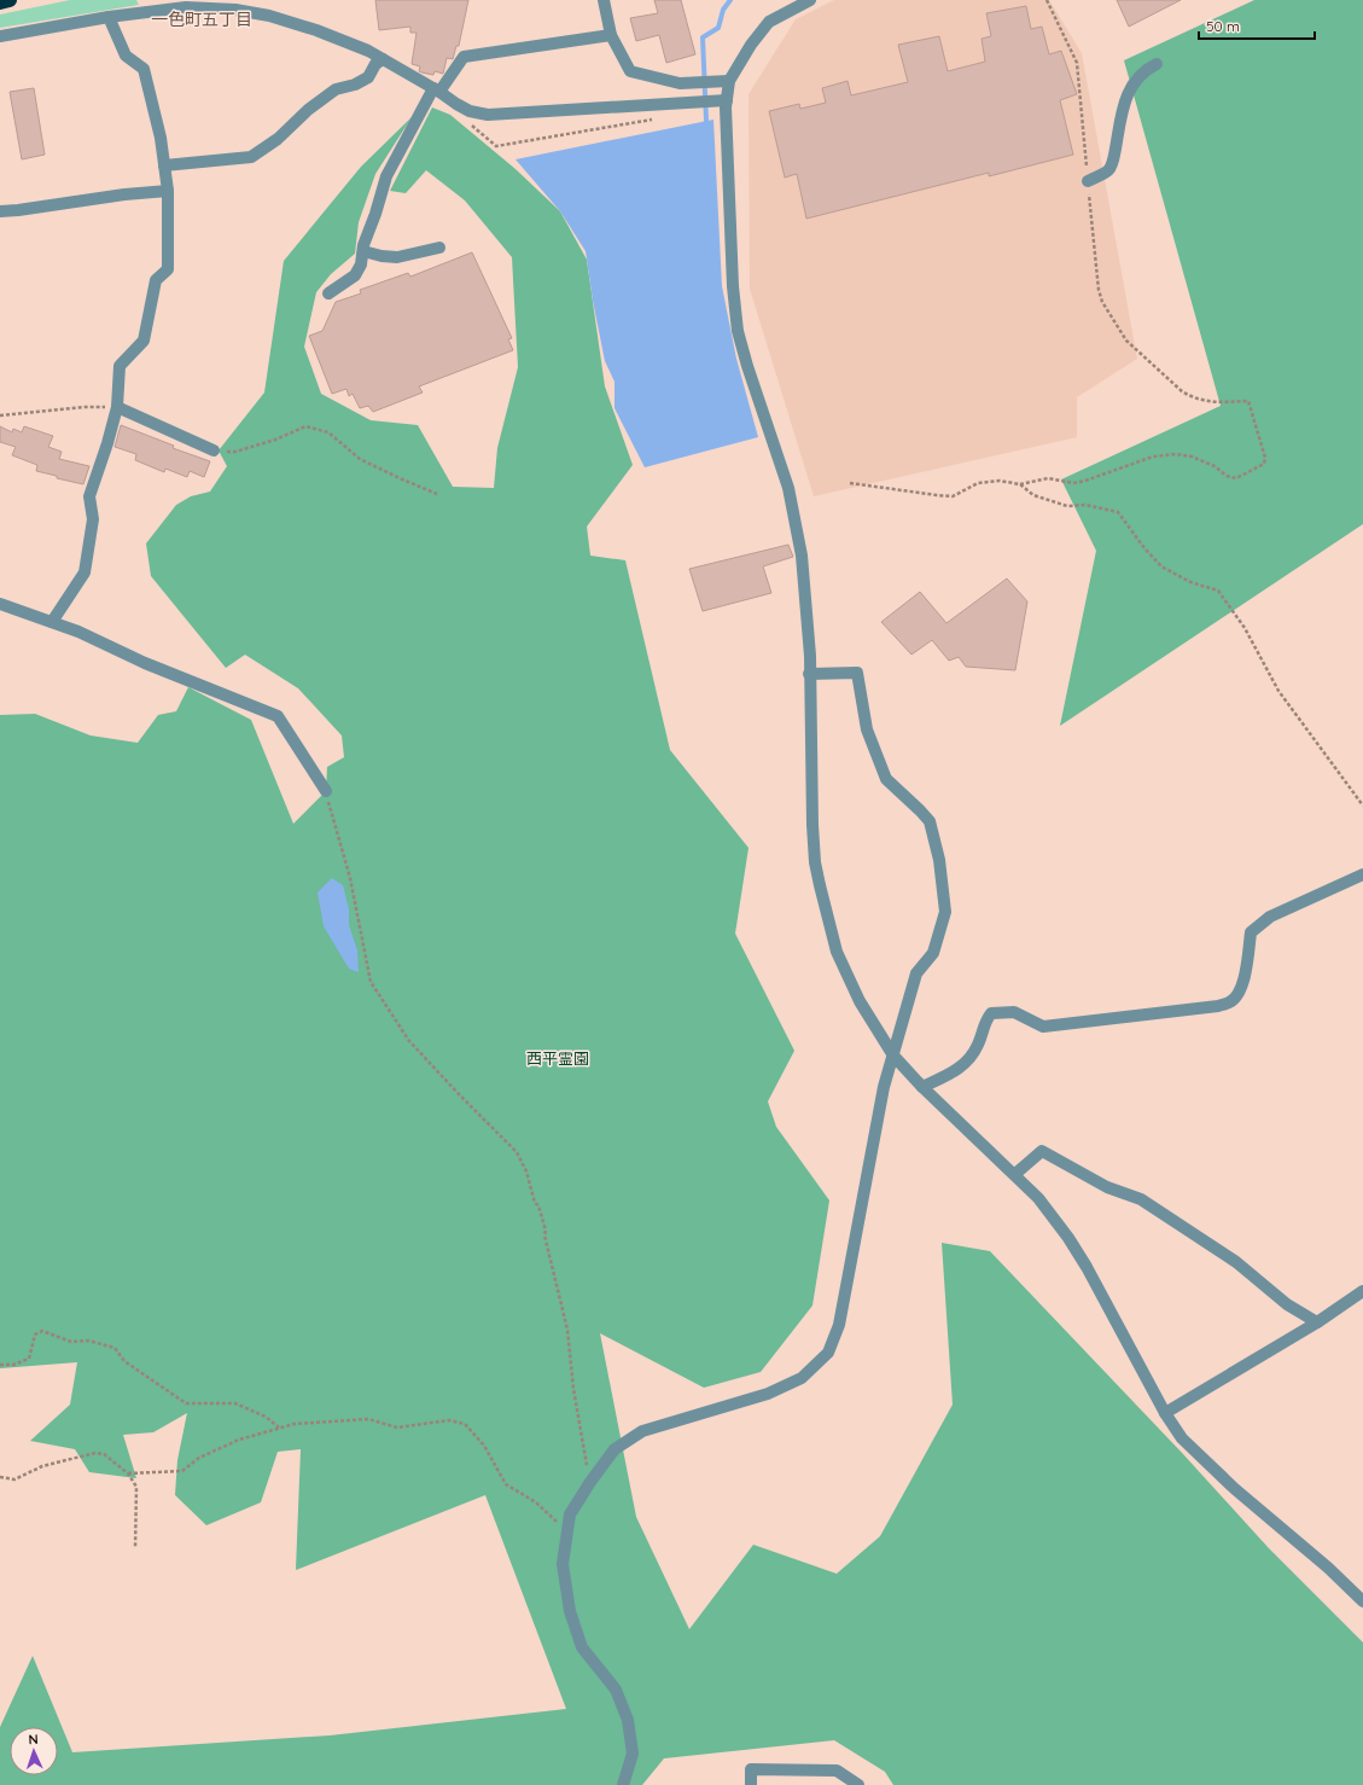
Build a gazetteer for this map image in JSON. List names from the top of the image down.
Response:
{
  "districts": ["一色町五丁目"],
  "parks": ["西平霊園"],
  "scale_bar": "50 m",
  "north": "top"
}
